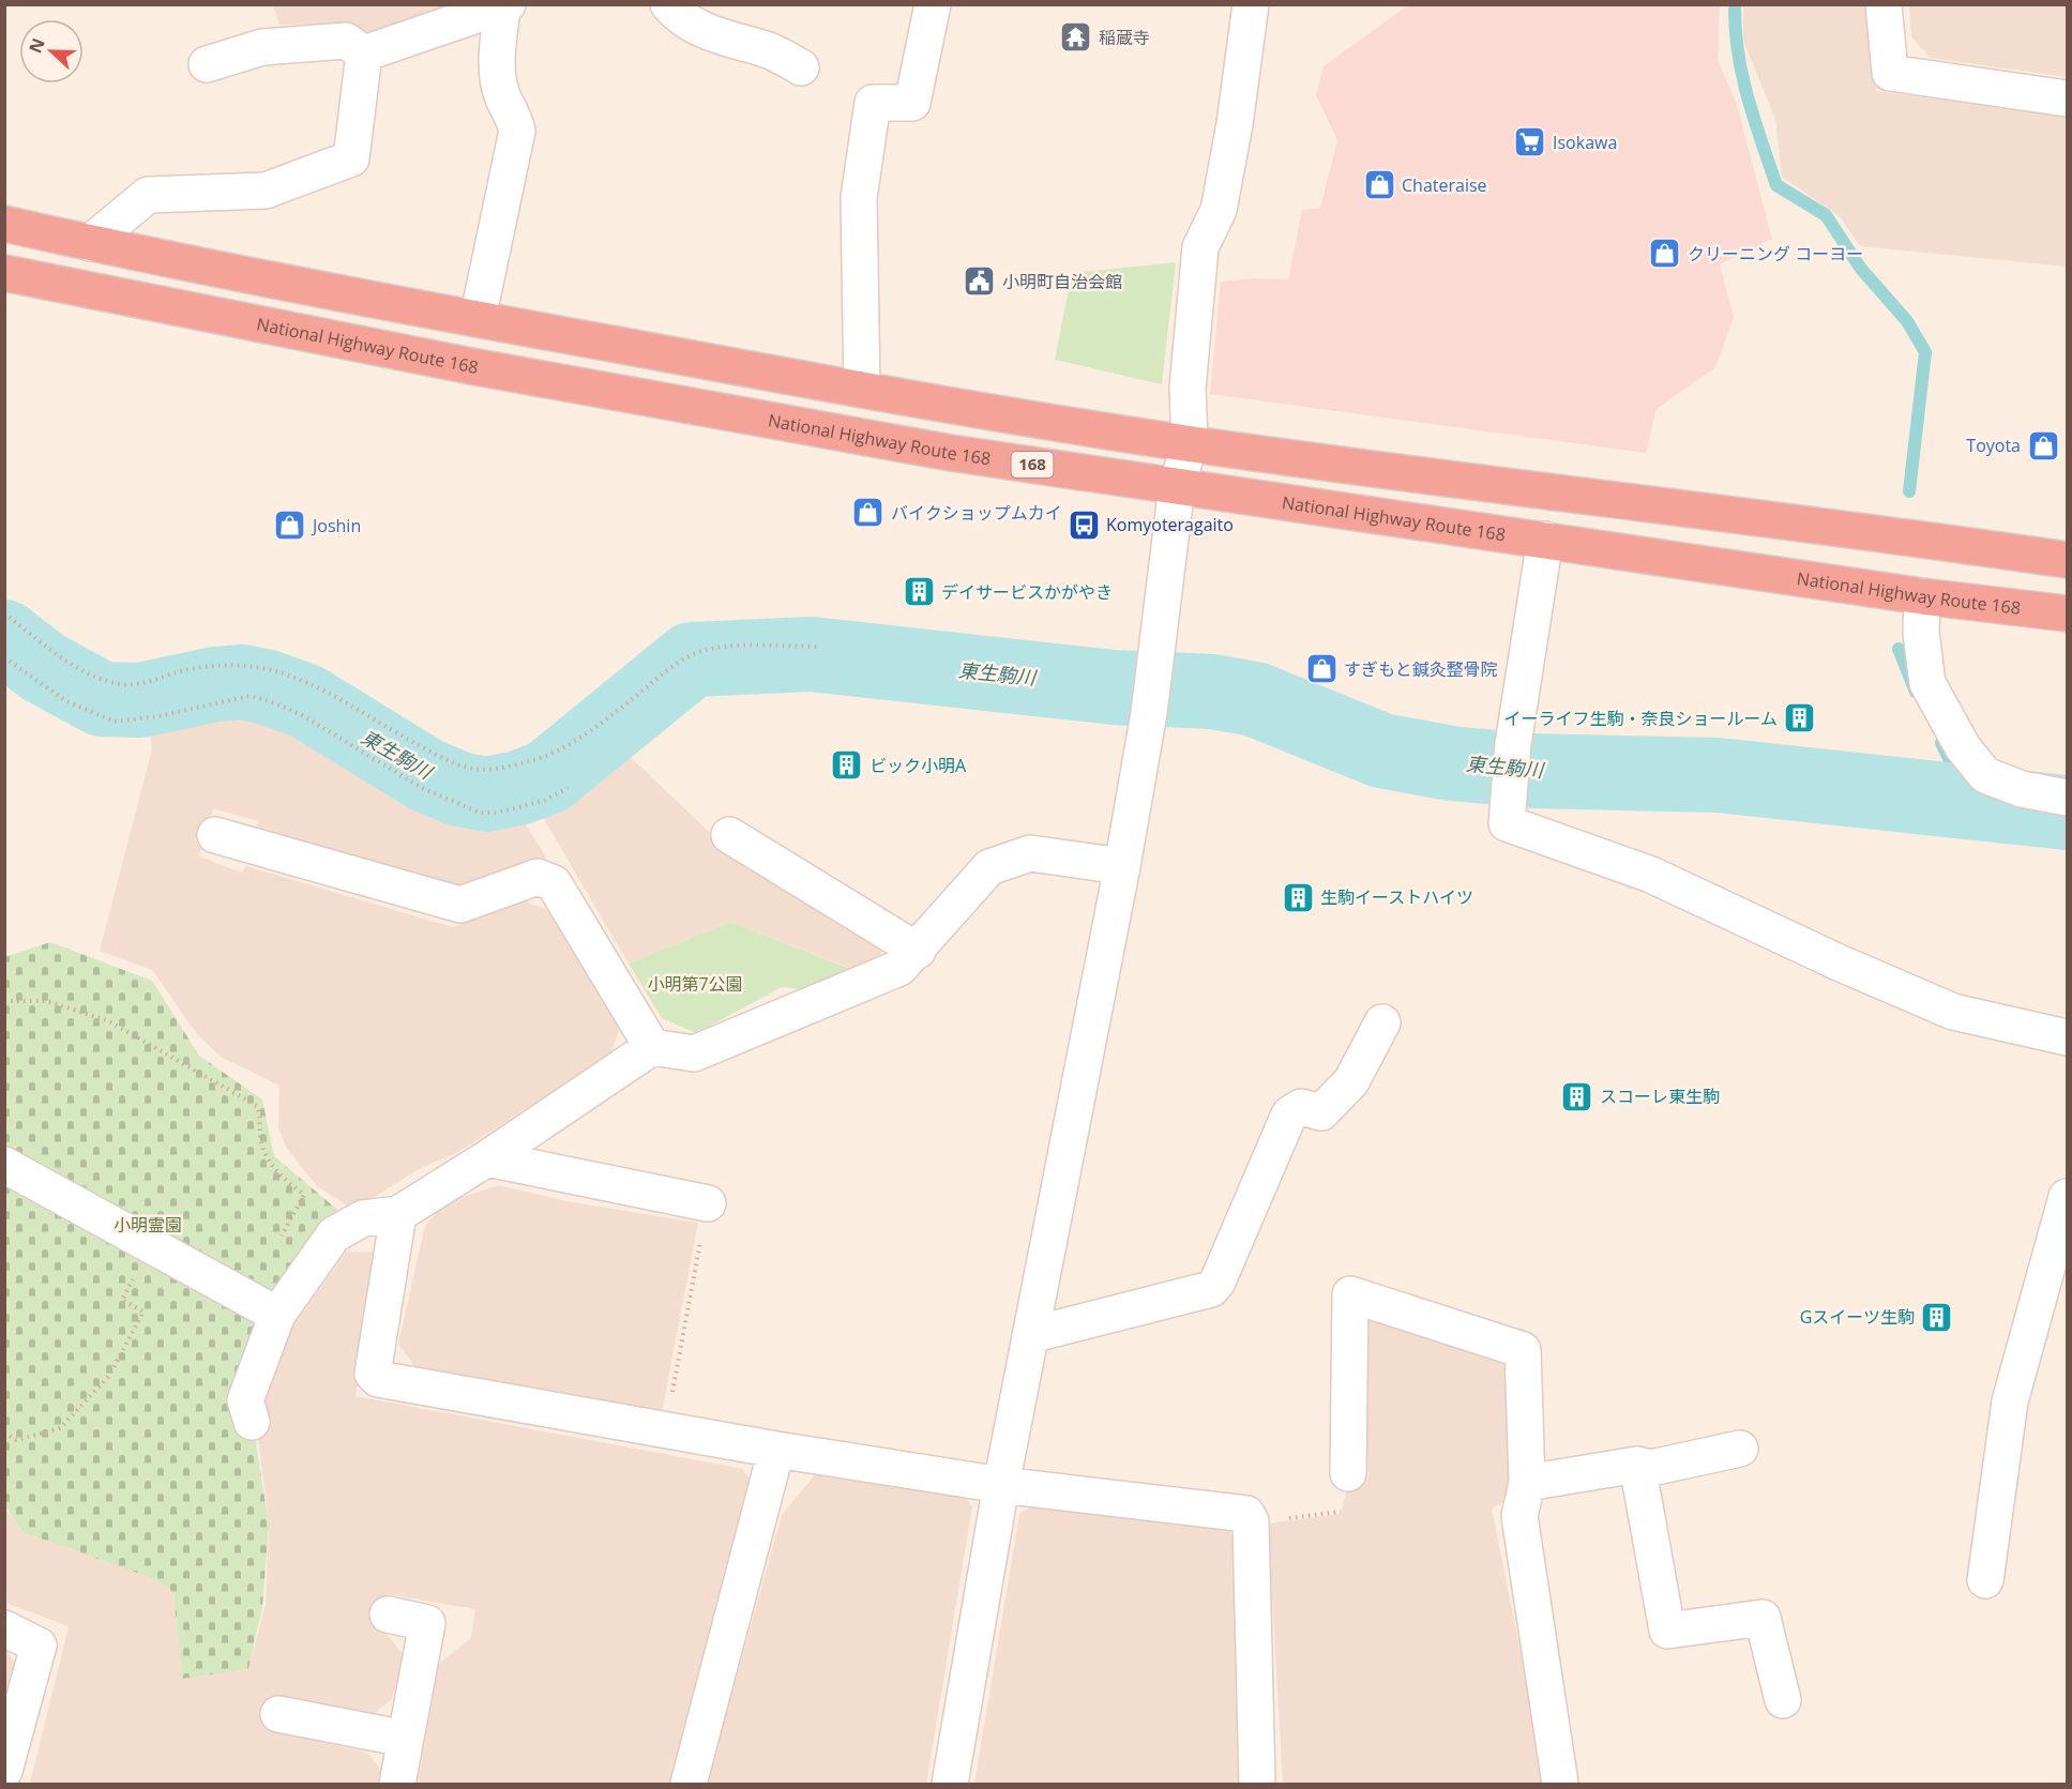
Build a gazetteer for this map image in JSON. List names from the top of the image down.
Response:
{
  "streets": {
    "highway": ["National Highway Route 168", "168"]
  },
  "water": ["東生駒川"],
  "parks": ["小明第7公園", "小明霊園"],
  "places": {
    "temple": ["稲蔵寺"],
    "supermarket": ["Isokawa"],
    "shop": [
      "Chateraise",
      "クリーニング コーヨー",
      "Toyota",
      "バイクショップムカイ",
      "Joshin",
      "すぎもと鍼灸整骨院"
    ],
    "public building": ["小明町自治会館"],
    "bus stop": ["Komyoteragaito"],
    "building": [
      "デイサービスかがやき",
      "イーライフ生駒・奈良ショールーム",
      "ビック小明A",
      "生駒イーストハイツ",
      "スコーレ東生駒",
      "Gスイーツ生駒"
    ]
  },
  "north": "left"
}
